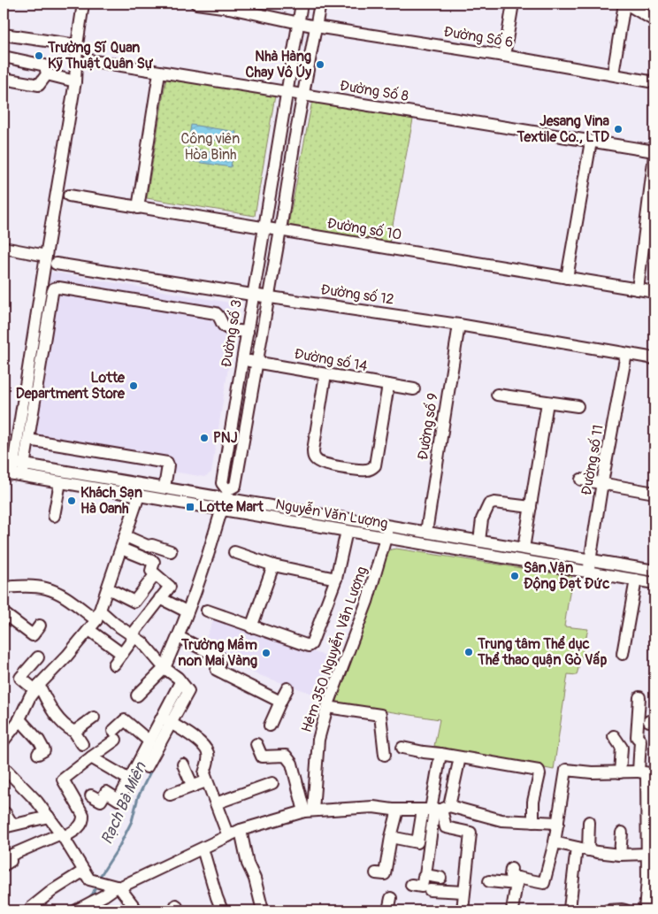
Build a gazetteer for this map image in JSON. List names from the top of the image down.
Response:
{
  "streets": {
    "street": [
      "Đường Số 6",
      "Đường Số 8",
      "Đường số 10",
      "Đường số 12",
      "Đường số 3",
      "Đường số 14",
      "Đường số 9",
      "Đường số 11",
      "Nguyễn Văn Lượng",
      "Hẻm 350 Nguyễn Văn Lượng"
    ]
  },
  "crossings": [
    ["Đường Số 6", "Đường số 3"],
    ["Đường Số 8", "Đường số 3"],
    ["Đường số 10", "Đường số 3"],
    ["Đường số 12", "Đường số 3"],
    ["Đường số 12", "Đường số 9"],
    ["Đường số 12", "Đường số 11"],
    ["Đường số 3", "Đường số 14"],
    ["Đường số 3", "Nguyễn Văn Lượng"],
    ["Đường số 9", "Nguyễn Văn Lượng"],
    ["Đường số 11", "Nguyễn Văn Lượng"],
    ["Nguyễn Văn Lượng", "Hẻm 350 Nguyễn Văn Lượng"]
  ],
  "water": ["Rạch Bà Miên"],
  "parks": ["Công viên Hòa Bình"],
  "places": {
    "other": [
      "Trường Sĩ Quan Kỹ Thuật Quân Sự",
      "Nhà Hàng Chay Vô Úy",
      "Jesang Vina Textile Co., LTD",
      "Lotte Department Store",
      "PNJ",
      "Khách Sạn Hà Oanh",
      "Sân Vận Động Đạt Đức",
      "Trung tâm Thể dục Thể thao quận Gò Vấp",
      "Trường Mầm non Mai Vàng"
    ],
    "transit": ["Lotte Mart"]
  }
}
